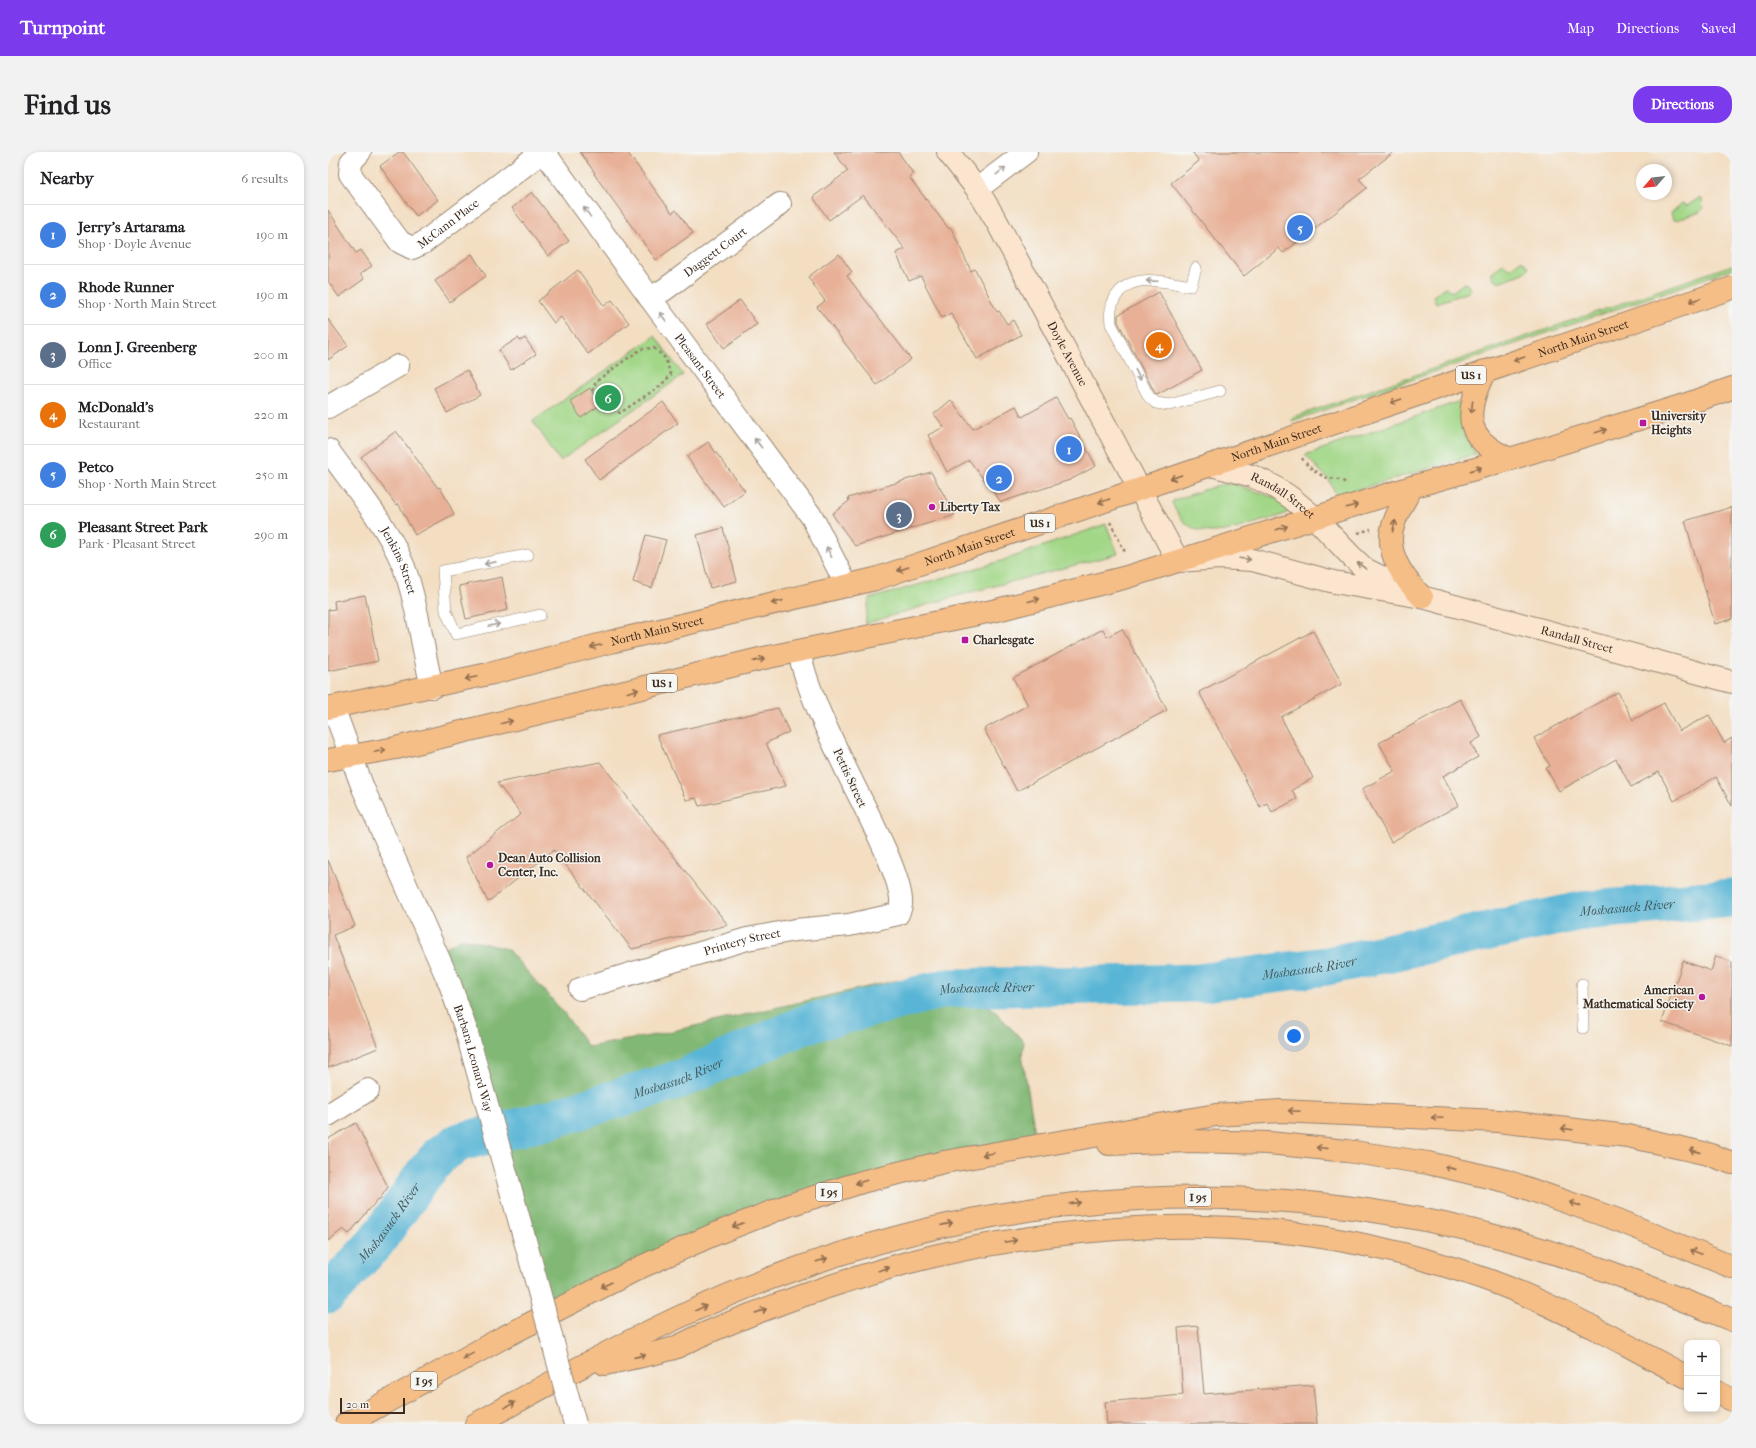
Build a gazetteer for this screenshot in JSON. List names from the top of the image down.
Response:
{
  "streets": {
    "main road": [
      "North Main Street",
      "Doyle Avenue",
      "US 1",
      "Randall Street",
      "I 95"
    ],
    "street": [
      "McCann Place",
      "Daggett Court",
      "Pleasant Street",
      "Jenkins Street",
      "Pettis Street",
      "Printery Street",
      "Barbara Leonard Way"
    ]
  },
  "crossings": [
    ["McCann Place", "Pleasant Street"],
    ["Daggett Court", "Pleasant Street"],
    ["North Main Street", "Doyle Avenue"],
    ["North Main Street", "Pleasant Street"],
    ["North Main Street", "Randall Street"],
    ["North Main Street", "Jenkins Street"],
    ["North Main Street", "Barbara Leonard Way"],
    ["Doyle Avenue", "US 1"],
    ["Doyle Avenue", "Randall Street"],
    ["US 1", "Randall Street"],
    ["US 1", "Pettis Street"],
    ["US 1", "Barbara Leonard Way"],
    ["Pettis Street", "Printery Street"]
  ],
  "one_way": ["Pleasant Street"],
  "water": ["Moshassuck River"],
  "places": {
    "transit": ["University Heights", "Charlesgate"],
    "other": ["Liberty Tax", "Dean Auto Collision Center, Inc.", "American Mathematical Society"]
  },
  "scale_bar": "20 m",
  "north": "bottom left",
  "page": {
    "header": "Turnpoint",
    "nav": ["Map", "Directions", "Saved"],
    "buttons": "Directions",
    "title": "Find us",
    "heading": ["Nearby", "6 results"],
    "list": [
      {
        "mark": "1",
        "name": "Jerry's Artarama",
        "note": "Shop · Doyle Avenue",
        "value": "190 m"
      },
      {
        "mark": "2",
        "name": "Rhode Runner",
        "note": "Shop · North Main Street",
        "value": "190 m"
      },
      {
        "mark": "3",
        "name": "Lonn J. Greenberg",
        "note": "Office",
        "value": "200 m"
      },
      {
        "mark": "4",
        "name": "McDonald's",
        "note": "Restaurant",
        "value": "220 m"
      },
      {
        "mark": "5",
        "name": "Petco",
        "note": "Shop · North Main Street",
        "value": "250 m"
      },
      {
        "mark": "6",
        "name": "Pleasant Street Park",
        "note": "Park · Pleasant Street",
        "value": "290 m"
      }
    ],
    "pins": [
      "5",
      "4",
      "6",
      "1",
      "2",
      "3"
    ],
    "map_buttons": ["+", "−"],
    "scale": "20 m"
  }
}
